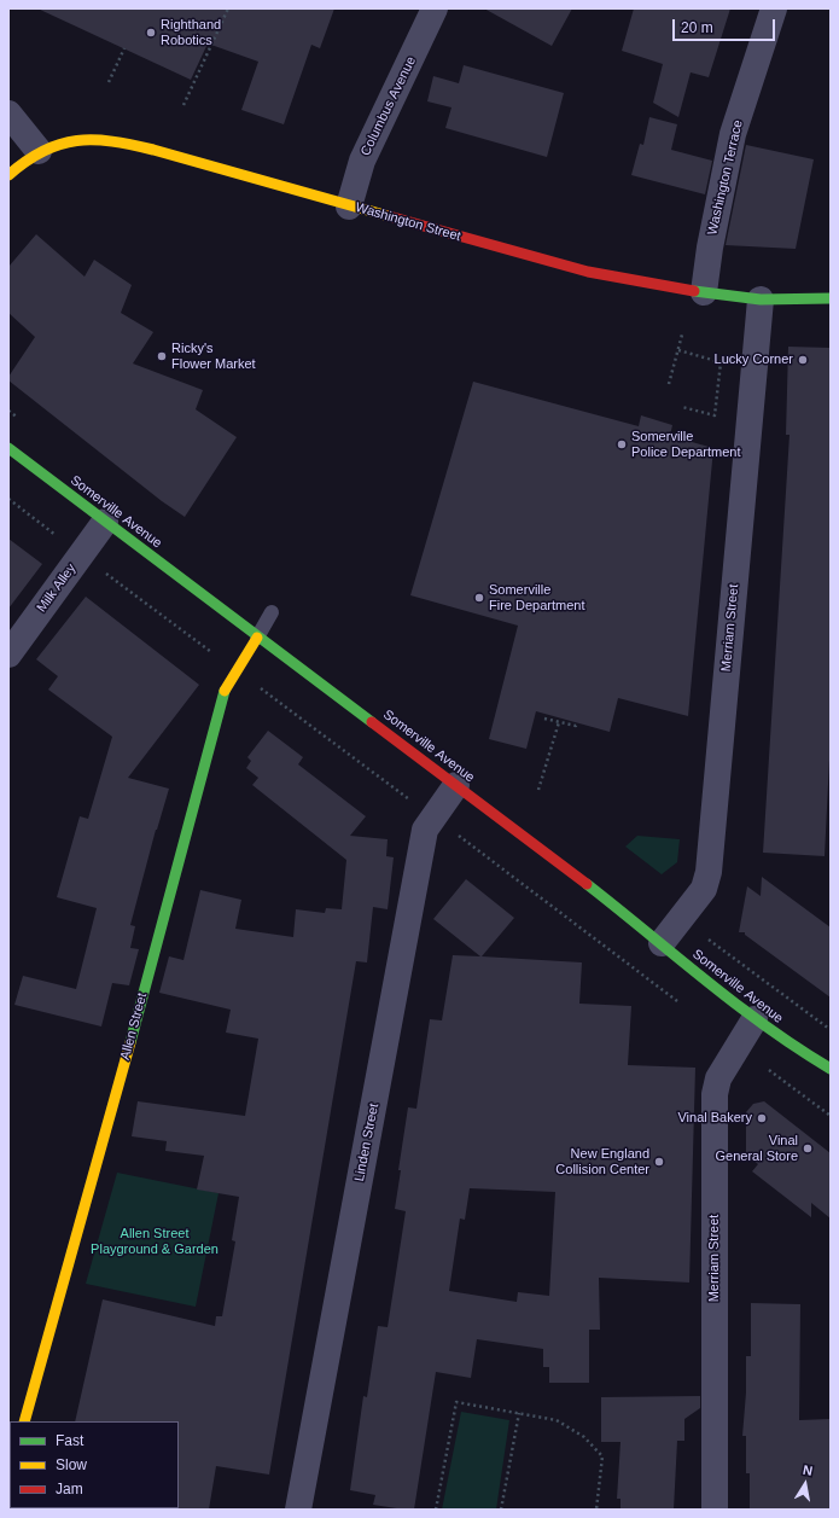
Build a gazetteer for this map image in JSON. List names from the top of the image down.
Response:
{
  "streets": {
    "main road": ["Washington Street", "Somerville Avenue", "Allen Street"],
    "street": [
      "Columbus Avenue",
      "Washington Terrace",
      "Milk Alley",
      "Merriam Street",
      "Linden Street"
    ]
  },
  "crossings": [
    ["Columbus Avenue", "Washington Street"],
    ["Washington Terrace", "Washington Street"],
    ["Washington Street", "Merriam Street"],
    ["Somerville Avenue", "Milk Alley"],
    ["Somerville Avenue", "Merriam Street"],
    ["Somerville Avenue", "Allen Street"],
    ["Somerville Avenue", "Linden Street"]
  ],
  "parks": ["Allen Street Playground & Garden"],
  "places": [
    "Righthand Robotics",
    "Ricky's Flower Market",
    "Lucky Corner",
    "Somerville Police Department",
    "Somerville Fire Department",
    "Vinal Bakery",
    "Vinal General Store",
    "New England Collision Center"
  ],
  "legend": ["Fast", "Slow", "Jam"],
  "scale_bar": "20 m",
  "north": "top"
}
